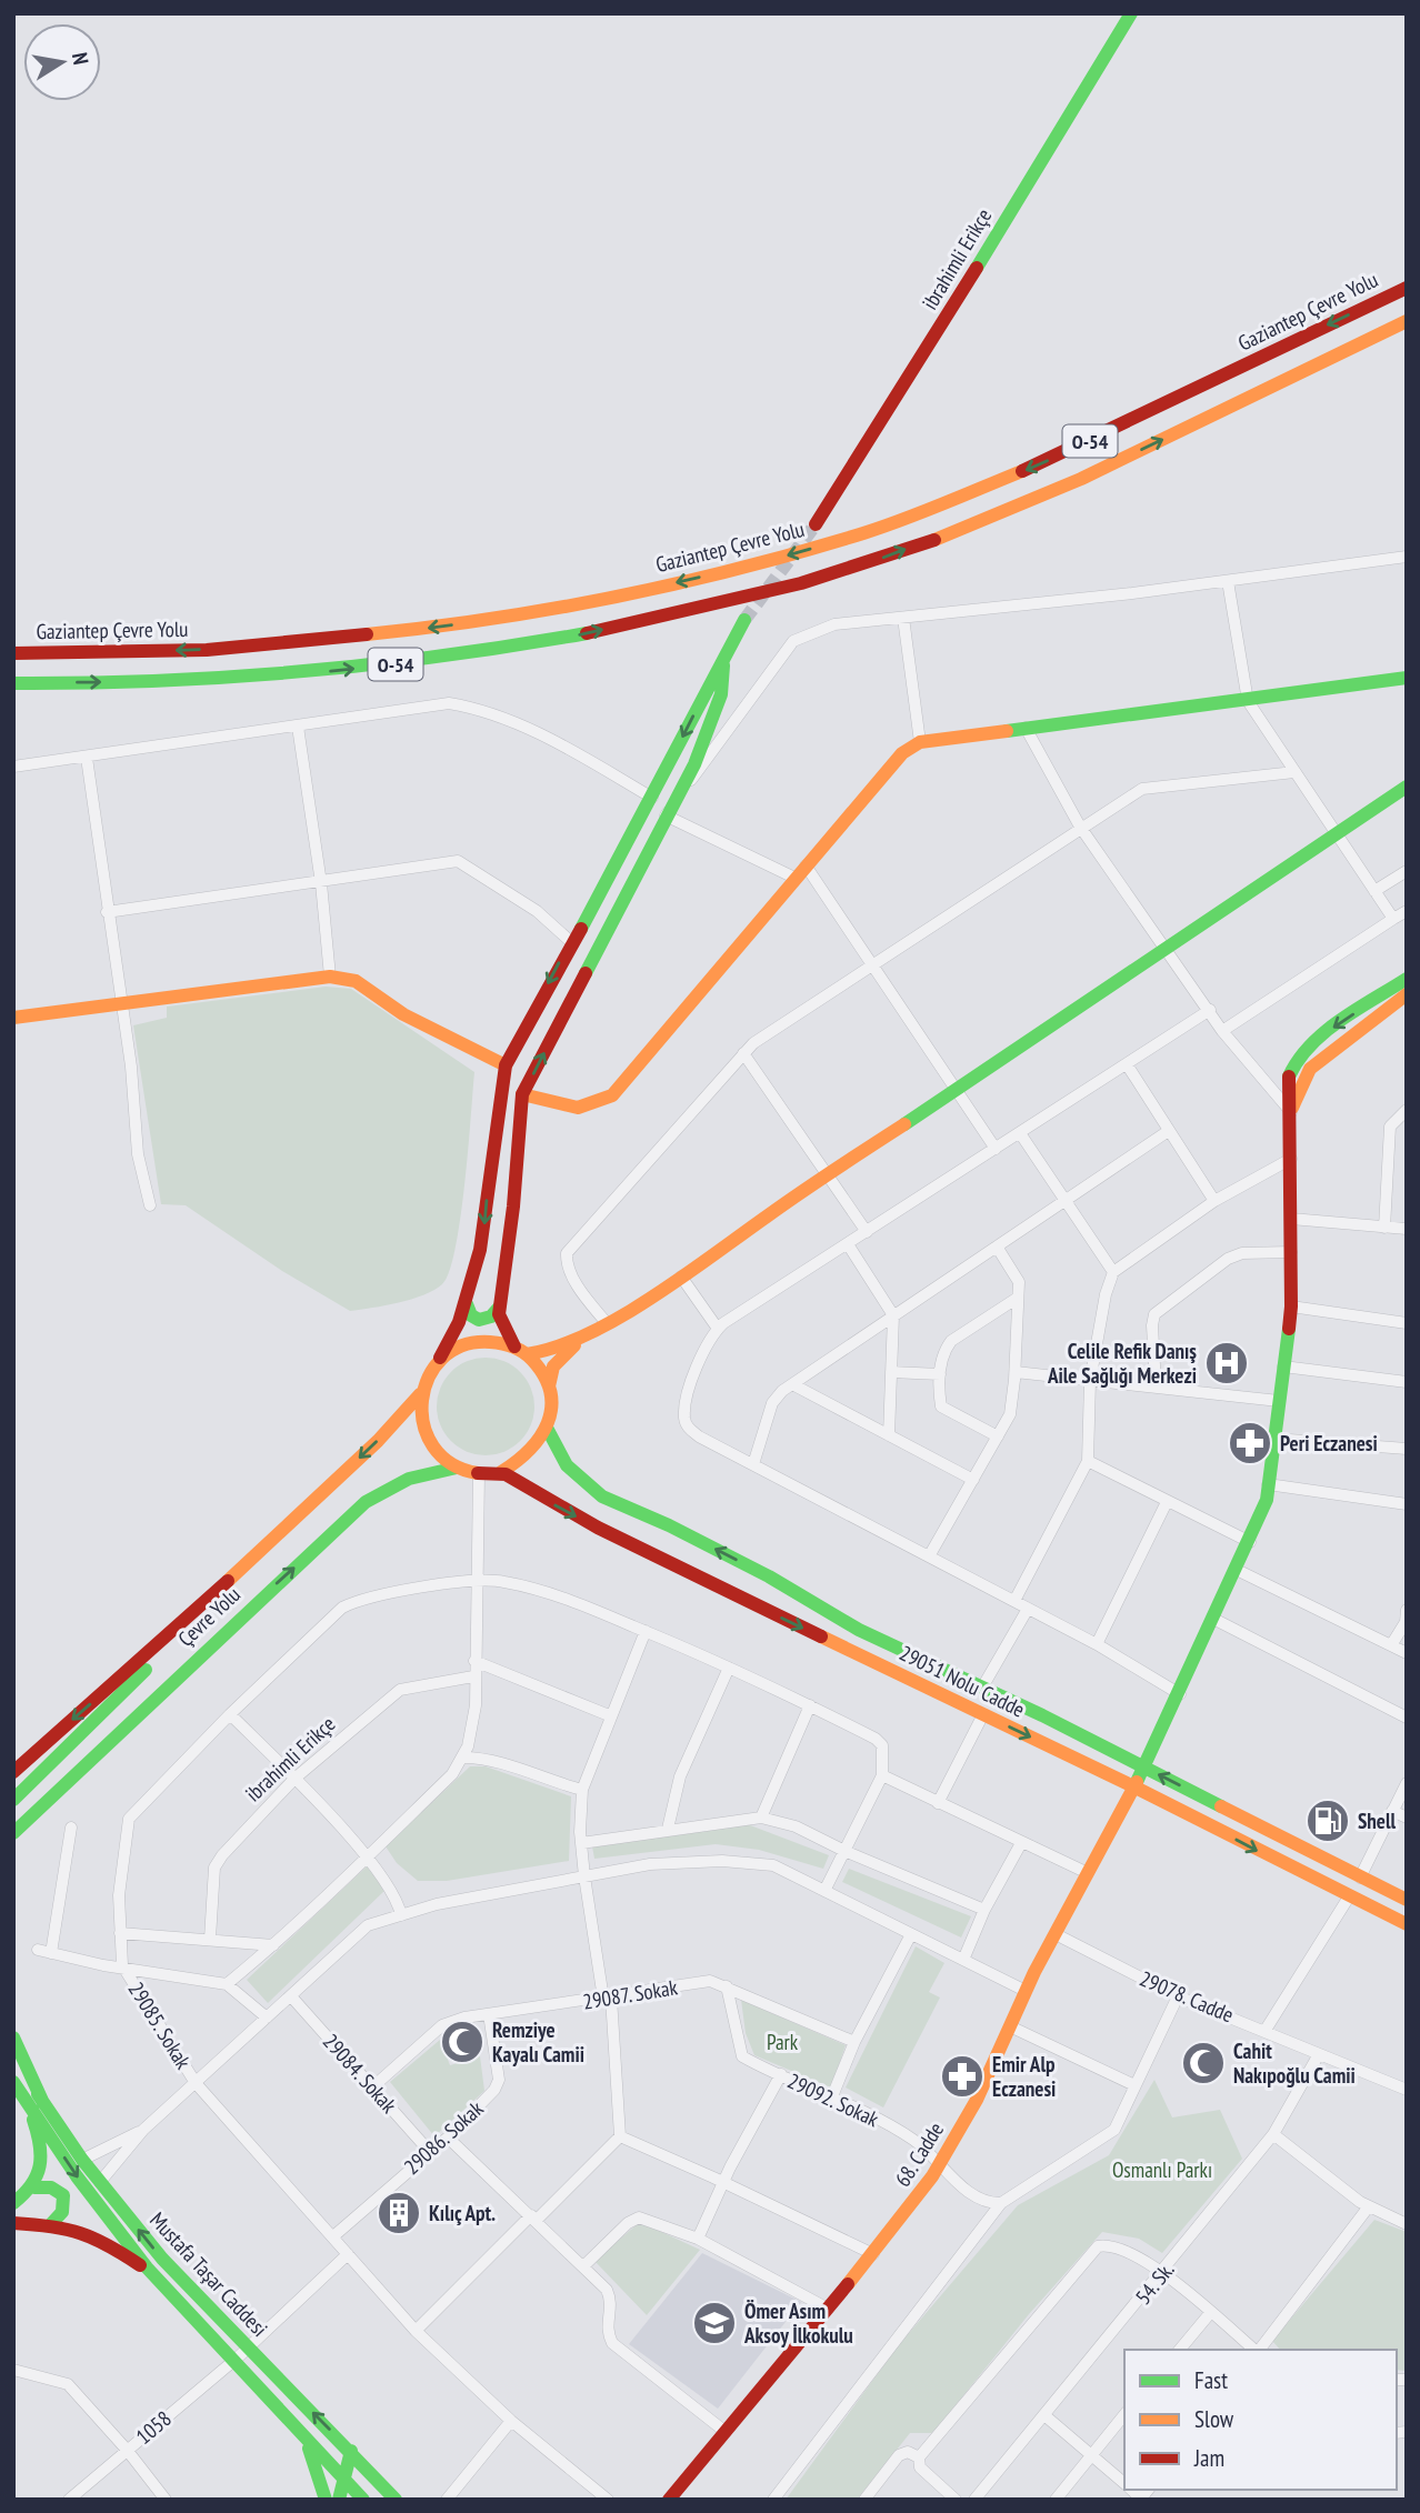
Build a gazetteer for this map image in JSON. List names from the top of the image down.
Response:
{
  "streets": {
    "main road": [
      "ibrahimli Erikçe",
      "Gaziantep Çevre Yolu",
      "O-54",
      "Çevre Yolu",
      "29051 Nolu Cadde",
      "68. Cadde",
      "Mustafa Taşar Caddesi"
    ],
    "street": [
      "29087. Sokak",
      "29078. Cadde",
      "29085. Sokak",
      "29084. Sokak",
      "29092. Sokak",
      "29086. Sokak",
      "54. Sk.",
      "1058"
    ]
  },
  "crossings": [
    ["Çevre Yolu", "29051 Nolu Cadde"],
    ["29051 Nolu Cadde", "68. Cadde"],
    ["29087. Sokak", "29084. Sokak"],
    ["29087. Sokak", "29092. Sokak"],
    ["29087. Sokak", "29086. Sokak"],
    ["29078. Cadde", "68. Cadde"],
    ["29078. Cadde", "54. Sk."],
    ["29085. Sokak", "29086. Sokak"],
    ["29084. Sokak", "29086. Sokak"],
    ["29092. Sokak", "68. Cadde"],
    ["Mustafa Taşar Caddesi", "1058"]
  ],
  "parks": ["Park", "Osmanlı Parkı"],
  "places": {
    "hospital": ["Celile Refik Danış Aile Sağlığı Merkezi"],
    "pharmacy": ["Peri Eczanesi", "Emir Alp Eczanesi"],
    "fuel station": ["Shell"],
    "mosque": ["Remziye Kayalı Camii", "Cahit Nakıpoğlu Camii"],
    "building": ["Kılıç Apt."],
    "school or university": ["Ömer Asım Aksoy İlkokulu"]
  },
  "legend": ["Fast", "Slow", "Jam"],
  "north": "right"
}
